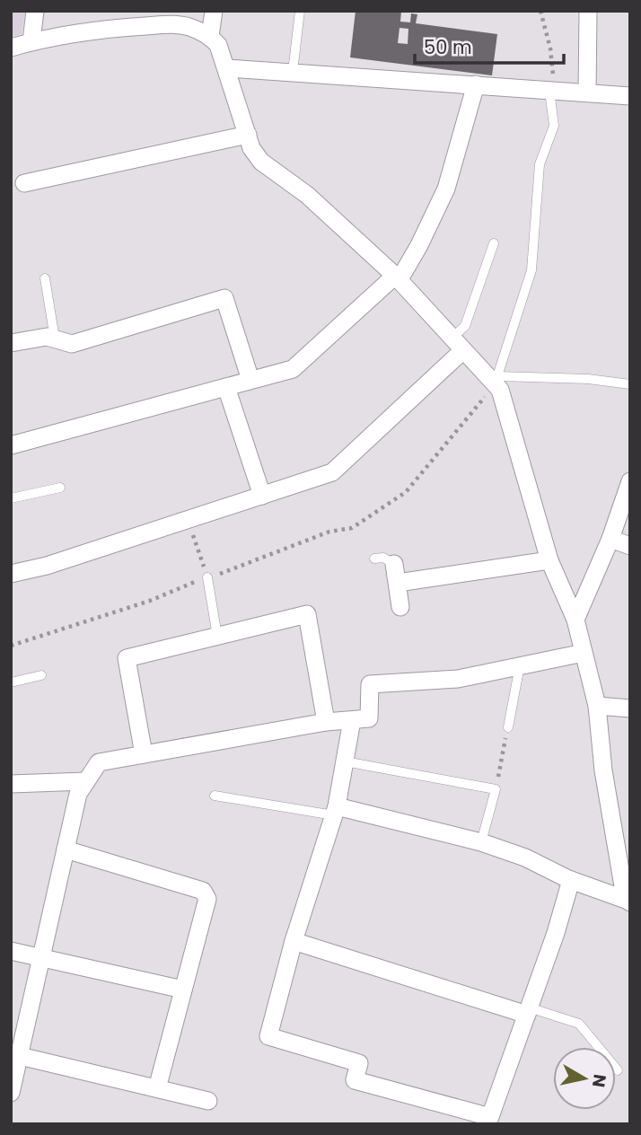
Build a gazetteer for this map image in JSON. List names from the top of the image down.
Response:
{
  "scale_bar": "50 m",
  "north": "right"
}
